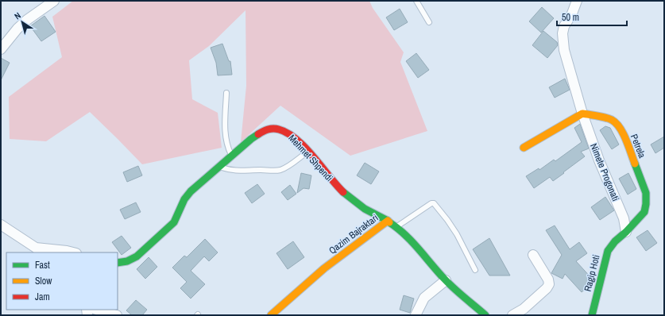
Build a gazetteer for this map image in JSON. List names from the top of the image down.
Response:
{
  "streets": {
    "street": [
      "Petrela",
      "Mehmet Shpendi",
      "Nimete Progonati",
      "Qazim Bajraktari",
      "Ragip Hoti"
    ]
  },
  "crossings": [
    ["Petrela", "Nimete Progonati"],
    ["Petrela", "Ragip Hoti"],
    ["Mehmet Shpendi", "Qazim Bajraktari"],
    ["Nimete Progonati", "Ragip Hoti"]
  ],
  "legend": ["Fast", "Slow", "Jam"],
  "scale_bar": "50 m",
  "north": "top left"
}
